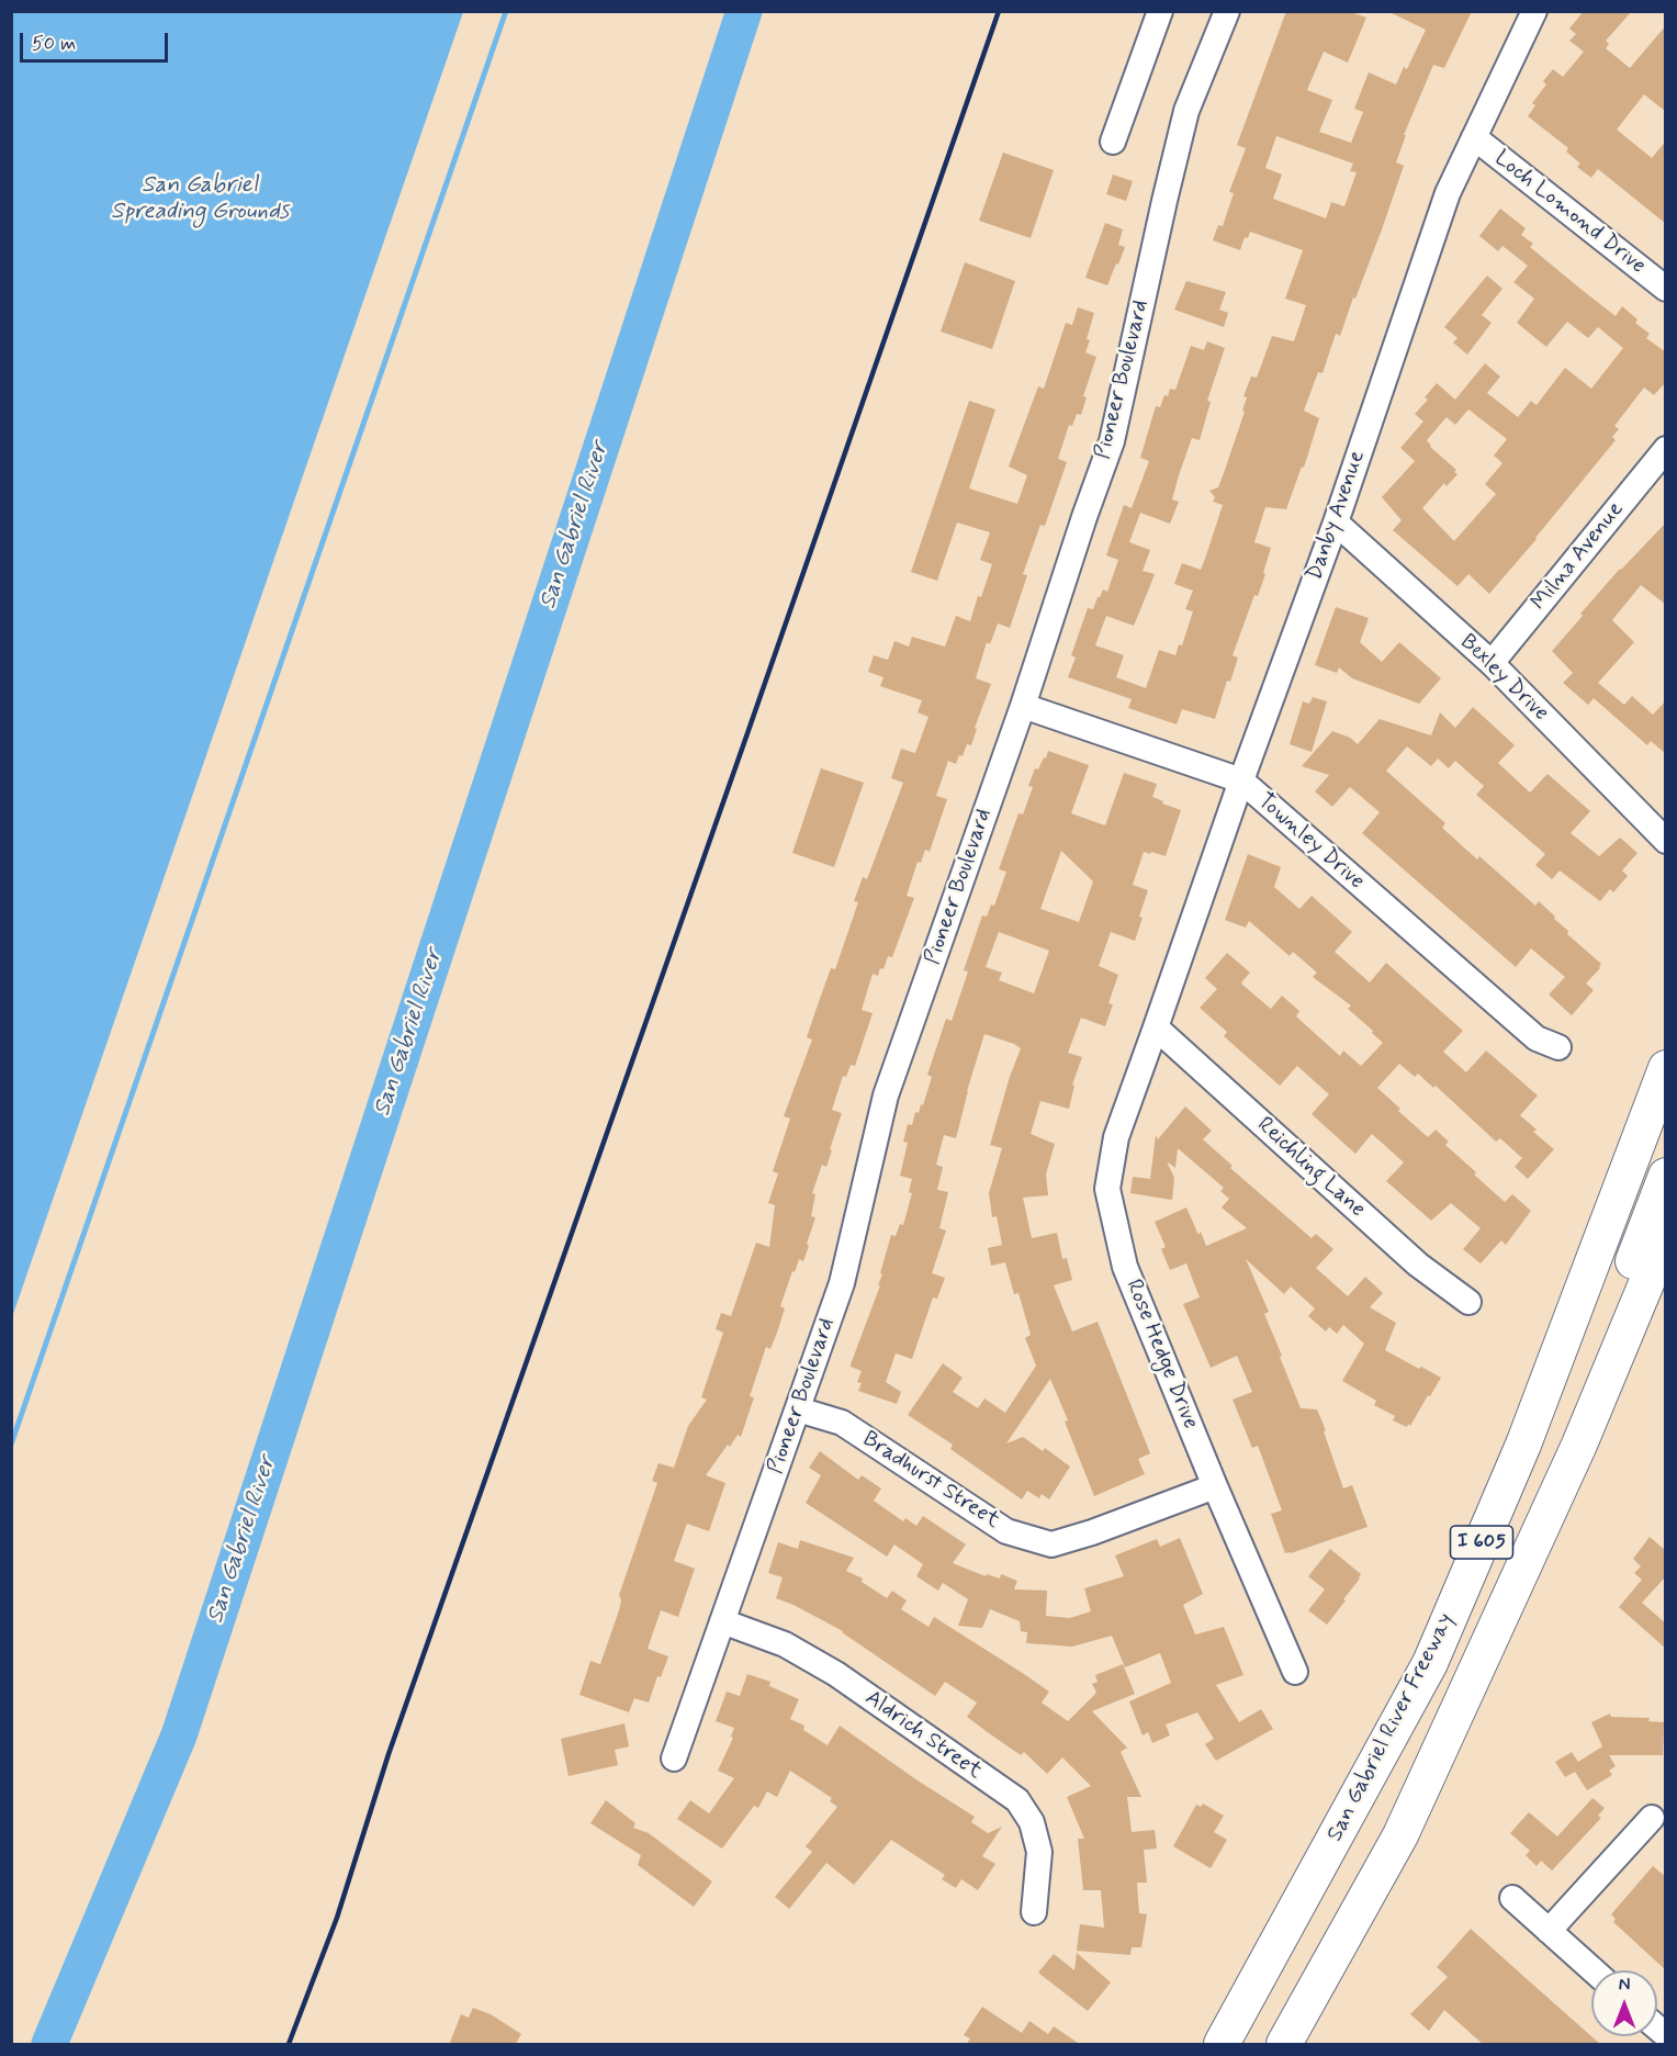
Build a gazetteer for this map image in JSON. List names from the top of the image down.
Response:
{
  "streets": {
    "highway": ["I 605", "San Gabriel River Freeway"],
    "street": [
      "Loch Lomond Drive",
      "Pioneer Boulevard",
      "Danby Avenue",
      "Milna Avenue",
      "Bexley Drive",
      "Townley Drive",
      "Reichling Lane",
      "Rose Hedge Drive",
      "Bradhurst Street",
      "Aldrich Street"
    ]
  },
  "crossings": [
    ["Loch Lomond Drive", "Danby Avenue"],
    ["Pioneer Boulevard", "Townley Drive"],
    ["Pioneer Boulevard", "Bradhurst Street"],
    ["Pioneer Boulevard", "Aldrich Street"],
    ["Danby Avenue", "Bexley Drive"],
    ["Danby Avenue", "Townley Drive"],
    ["Danby Avenue", "Reichling Lane"],
    ["Danby Avenue", "Rose Hedge Drive"],
    ["Milna Avenue", "Bexley Drive"],
    ["Reichling Lane", "Rose Hedge Drive"],
    ["Rose Hedge Drive", "Bradhurst Street"]
  ],
  "water": ["San Gabriel Spreading Grounds", "San Gabriel River"],
  "scale_bar": "50 m",
  "north": "top"
}
